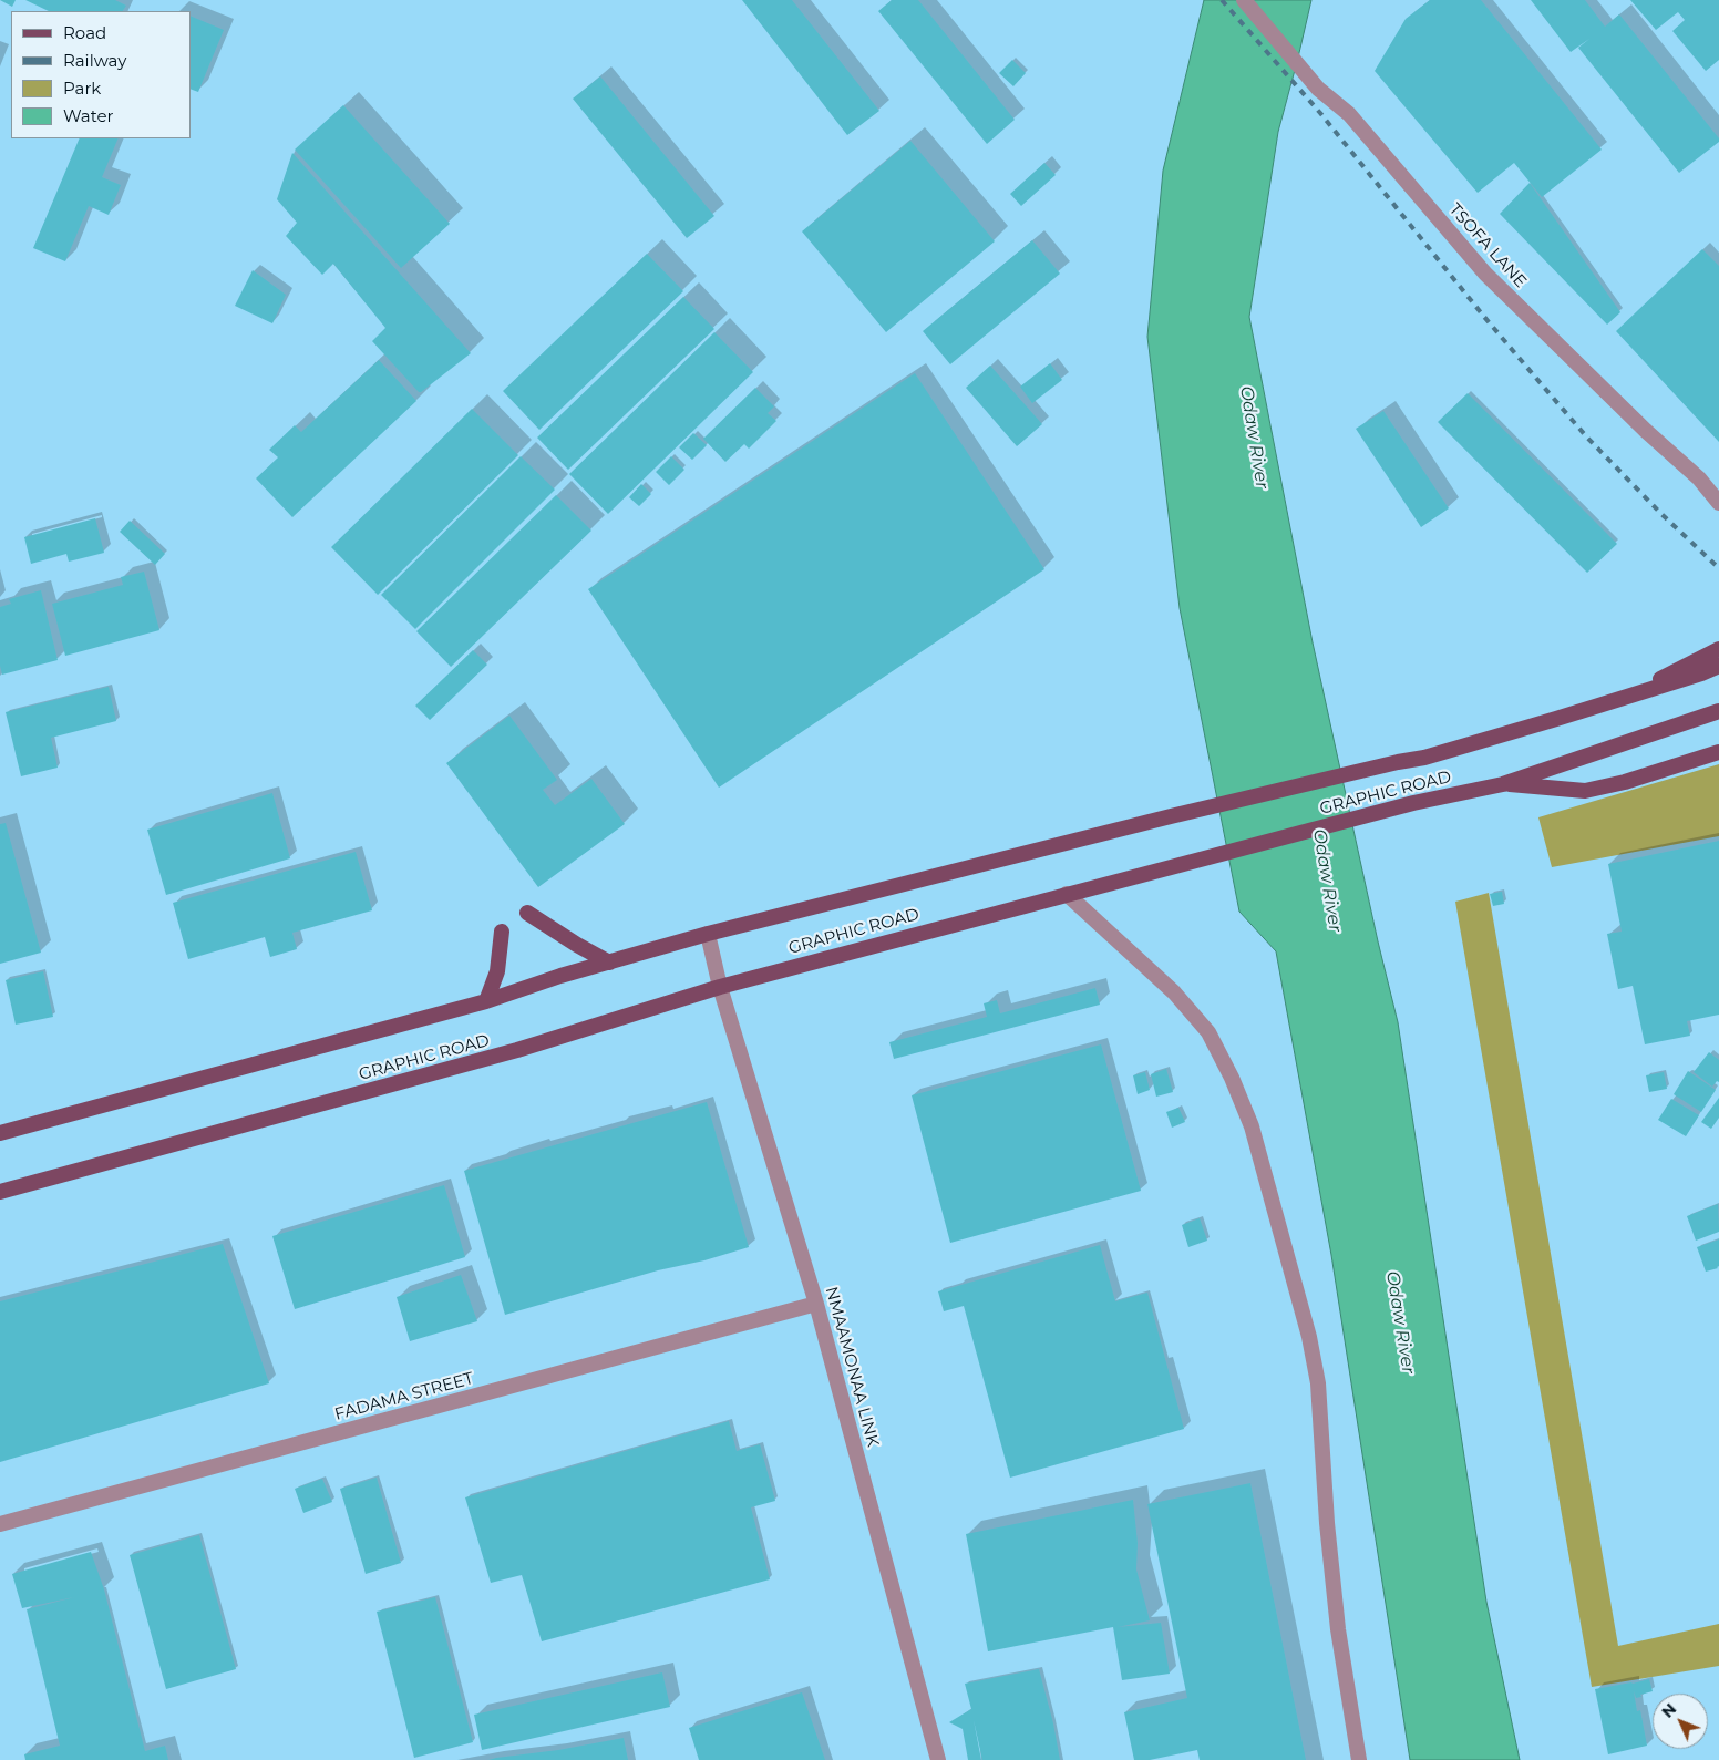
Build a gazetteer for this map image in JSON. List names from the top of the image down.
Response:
{
  "streets": {
    "main road": ["GRAPHIC ROAD"],
    "street": ["TSOFA LANE", "NMAAMONAA LINK", "FADAMA STREET"]
  },
  "crossings": [
    ["GRAPHIC ROAD", "NMAAMONAA LINK"],
    ["NMAAMONAA LINK", "FADAMA STREET"]
  ],
  "water": ["Odaw River"],
  "legend": [
    "Road",
    "Railway",
    "Park",
    "Water"
  ],
  "north": "top left"
}
